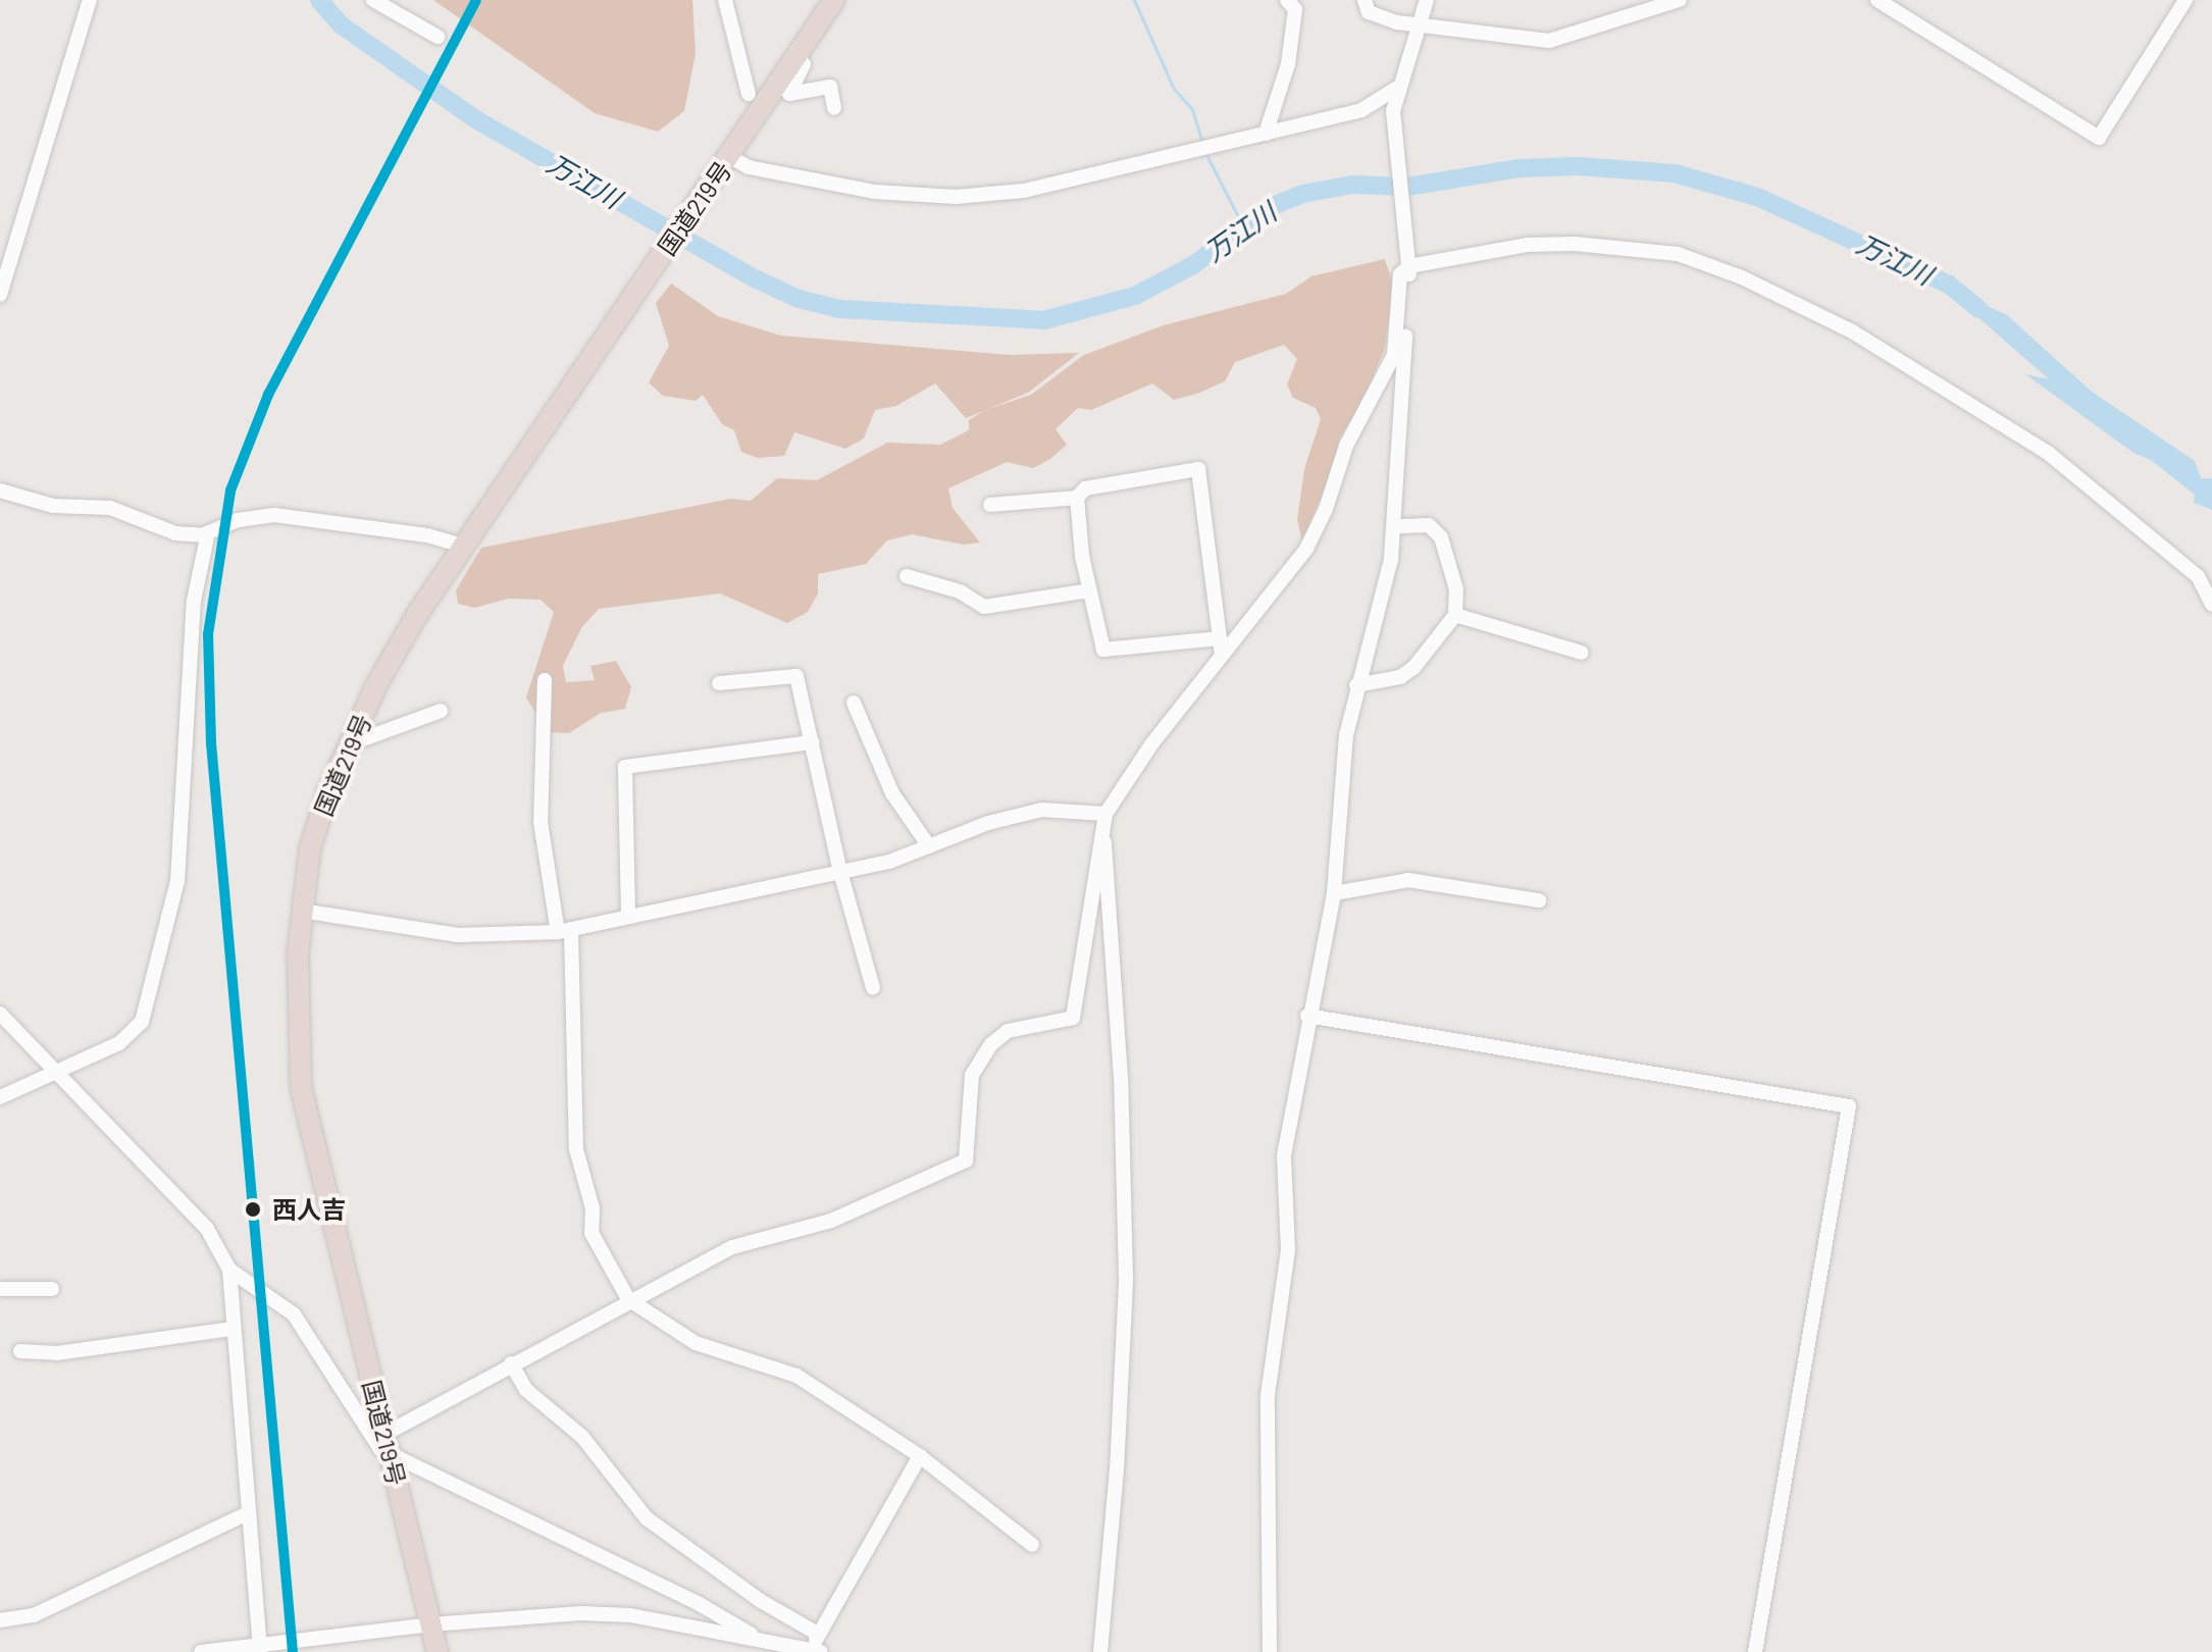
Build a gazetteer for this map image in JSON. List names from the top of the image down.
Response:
{
  "streets": {
    "highway": ["国道219号"]
  },
  "water": ["万江川"],
  "places": ["西人吉"]
}
